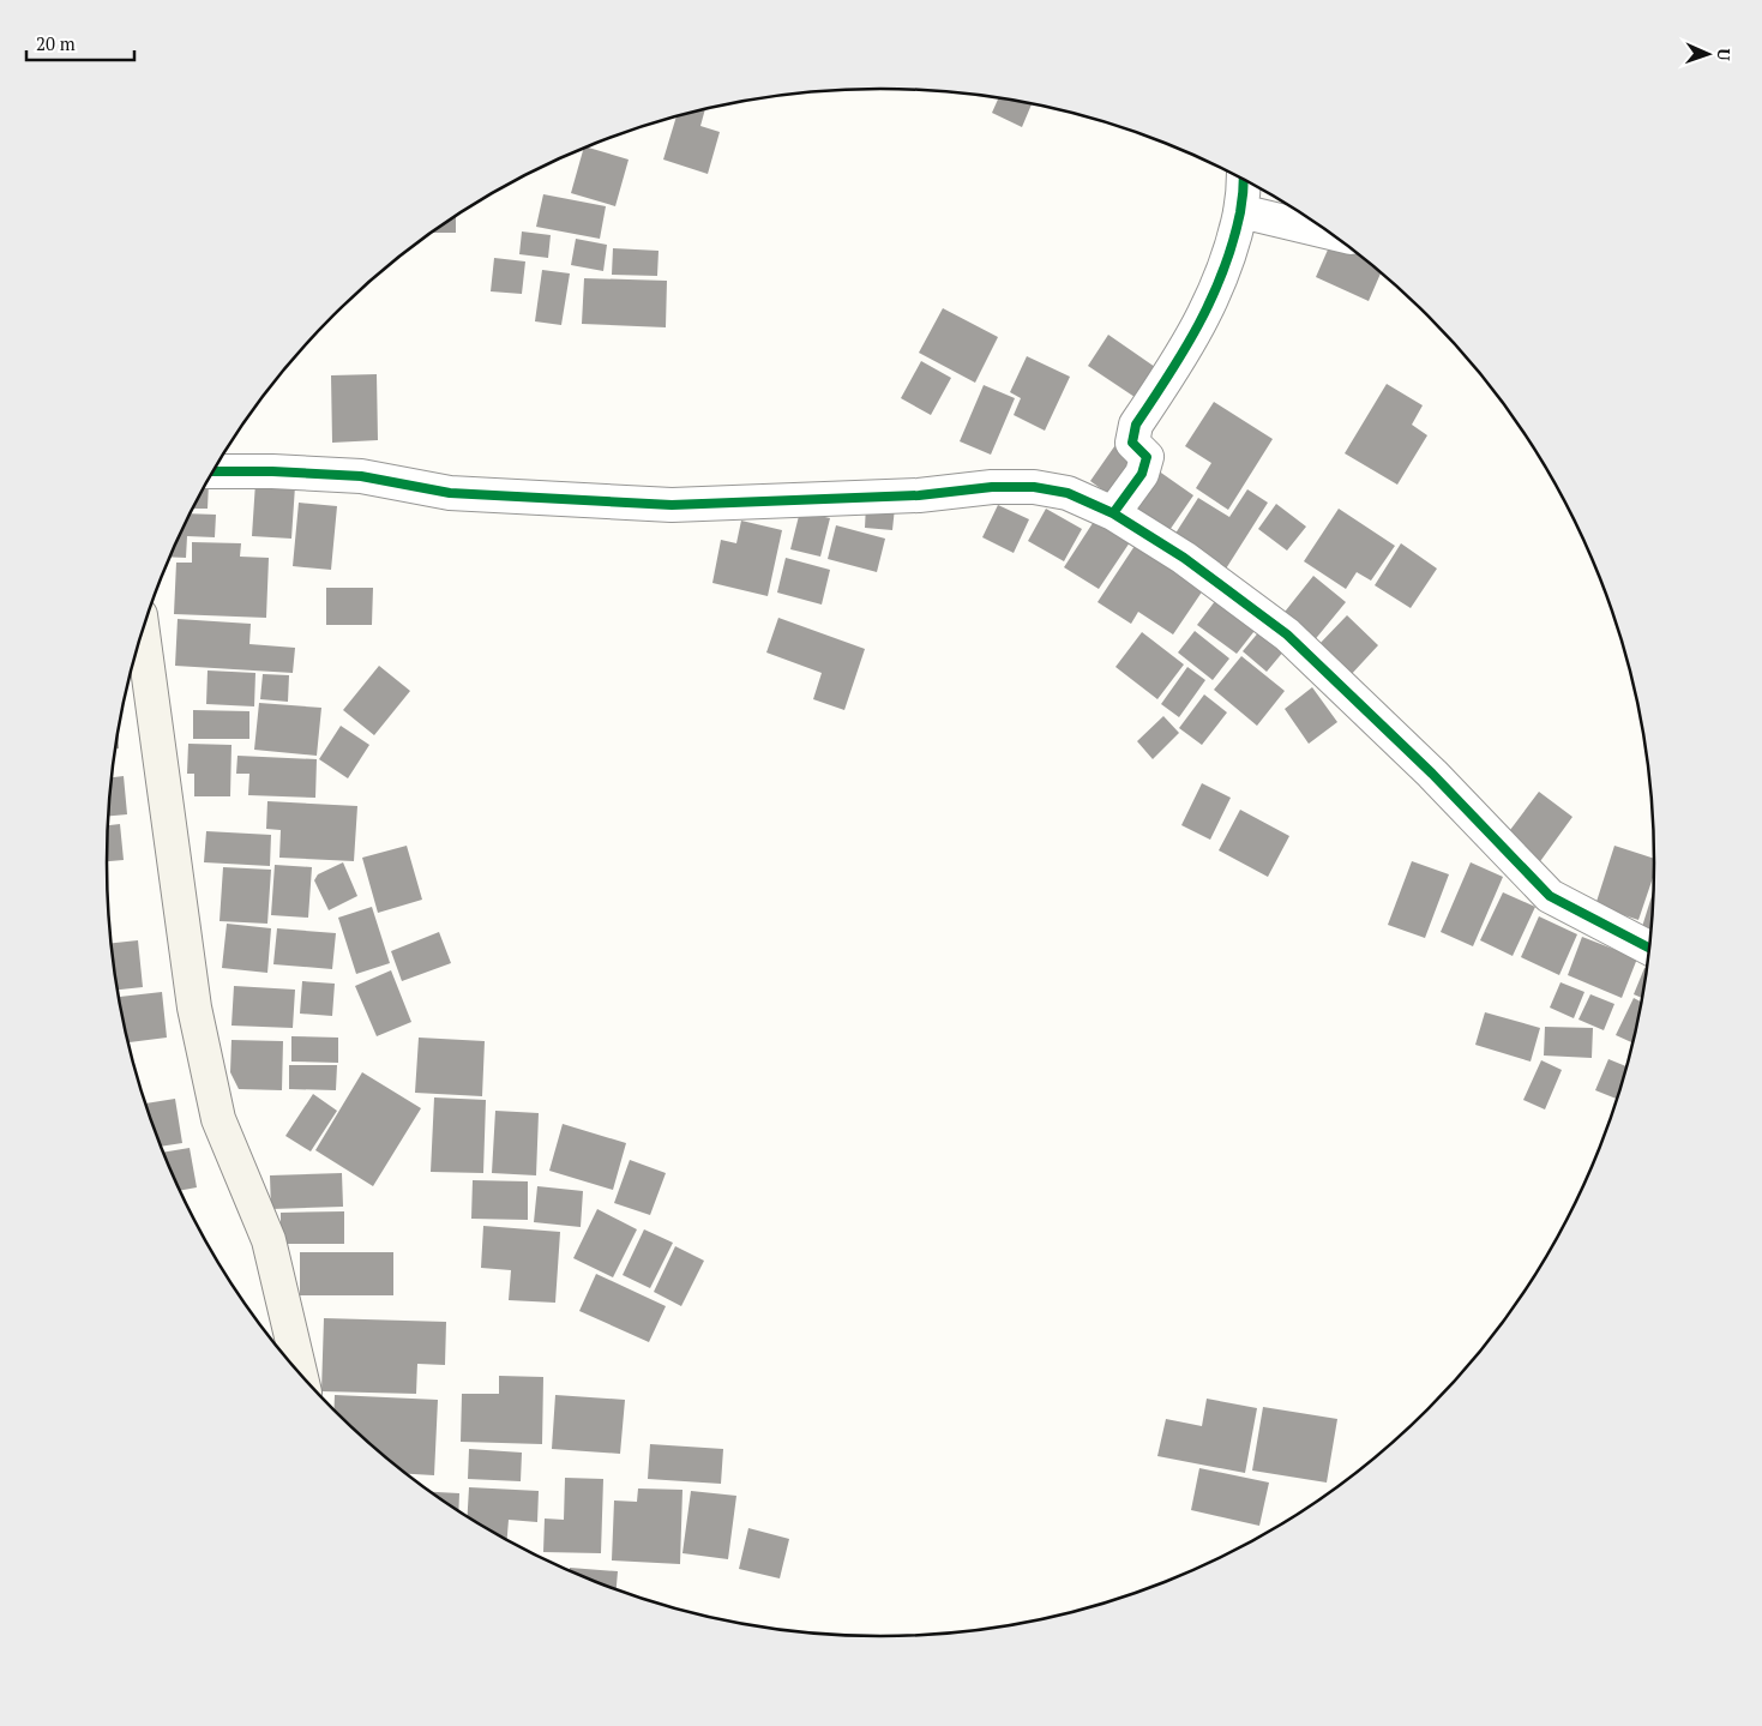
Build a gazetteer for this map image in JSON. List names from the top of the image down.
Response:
{
  "scale_bar": "20 m",
  "north": "right"
}
